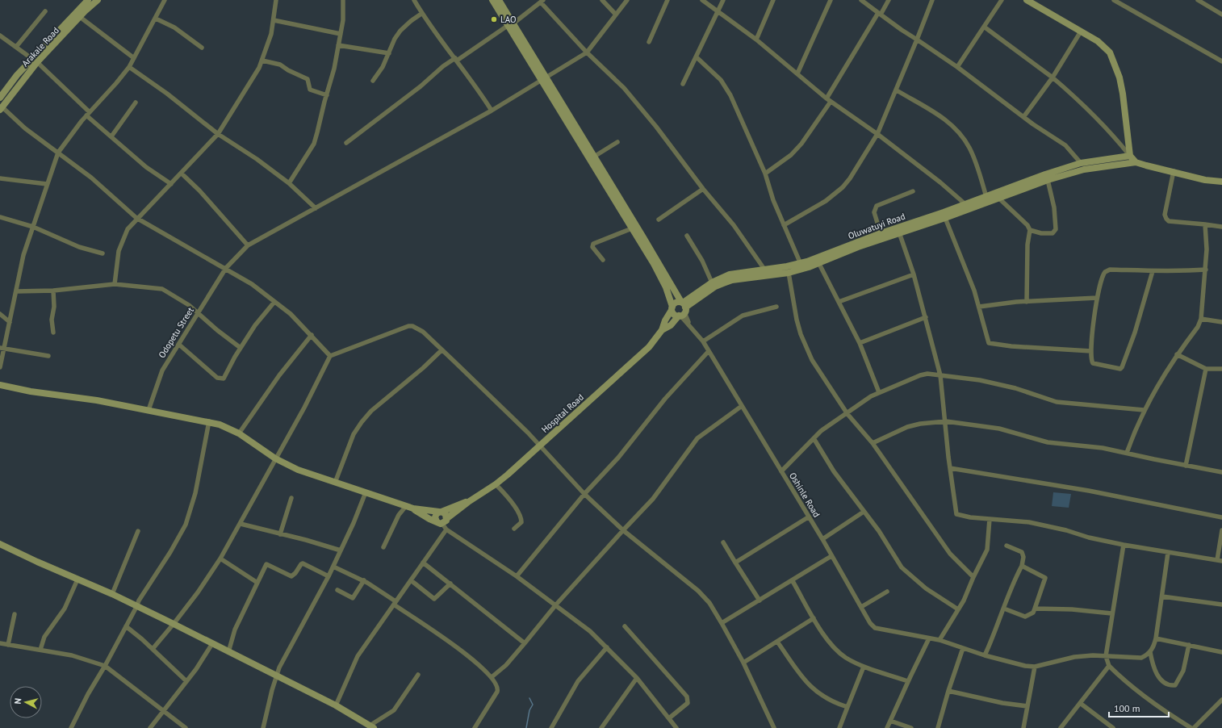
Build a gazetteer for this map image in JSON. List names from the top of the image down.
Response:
{
  "streets": {
    "street": [
      "Arakale Road",
      "Oluwatuyi Road",
      "Odopetu Street",
      "Hospital Road",
      "Oshinle Road"
    ]
  },
  "places": ["LAO"],
  "scale_bar": "100 m",
  "north": "left"
}
